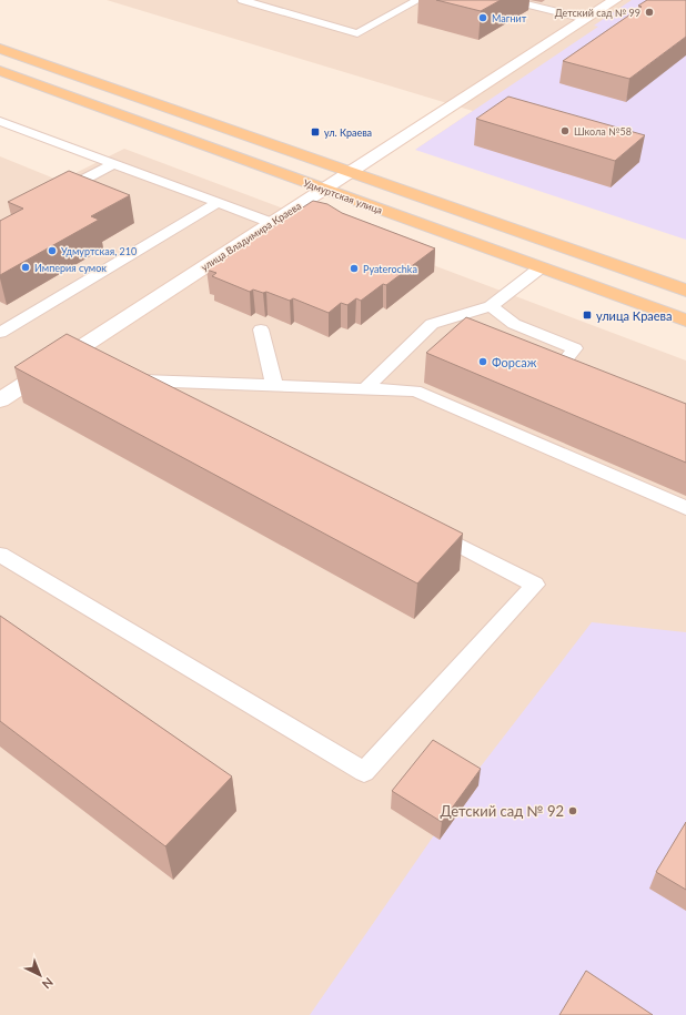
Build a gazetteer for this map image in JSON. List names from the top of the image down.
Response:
{
  "streets": {
    "main road": ["Удмуртская улица"],
    "street": ["улица Владимира Краева"]
  },
  "crossings": [
    ["Удмуртская улица", "улица Владимира Краева"]
  ],
  "places": {
    "other": [
      "Детский сад № 99",
      "Магнит",
      "Школа №58",
      "Удмуртская, 210",
      "Империя сумок",
      "Pyaterochka",
      "Форсаж",
      "Детский сад № 92"
    ],
    "transit": ["ул. Краева", "улица Краева"]
  },
  "north": "bottom right"
}
